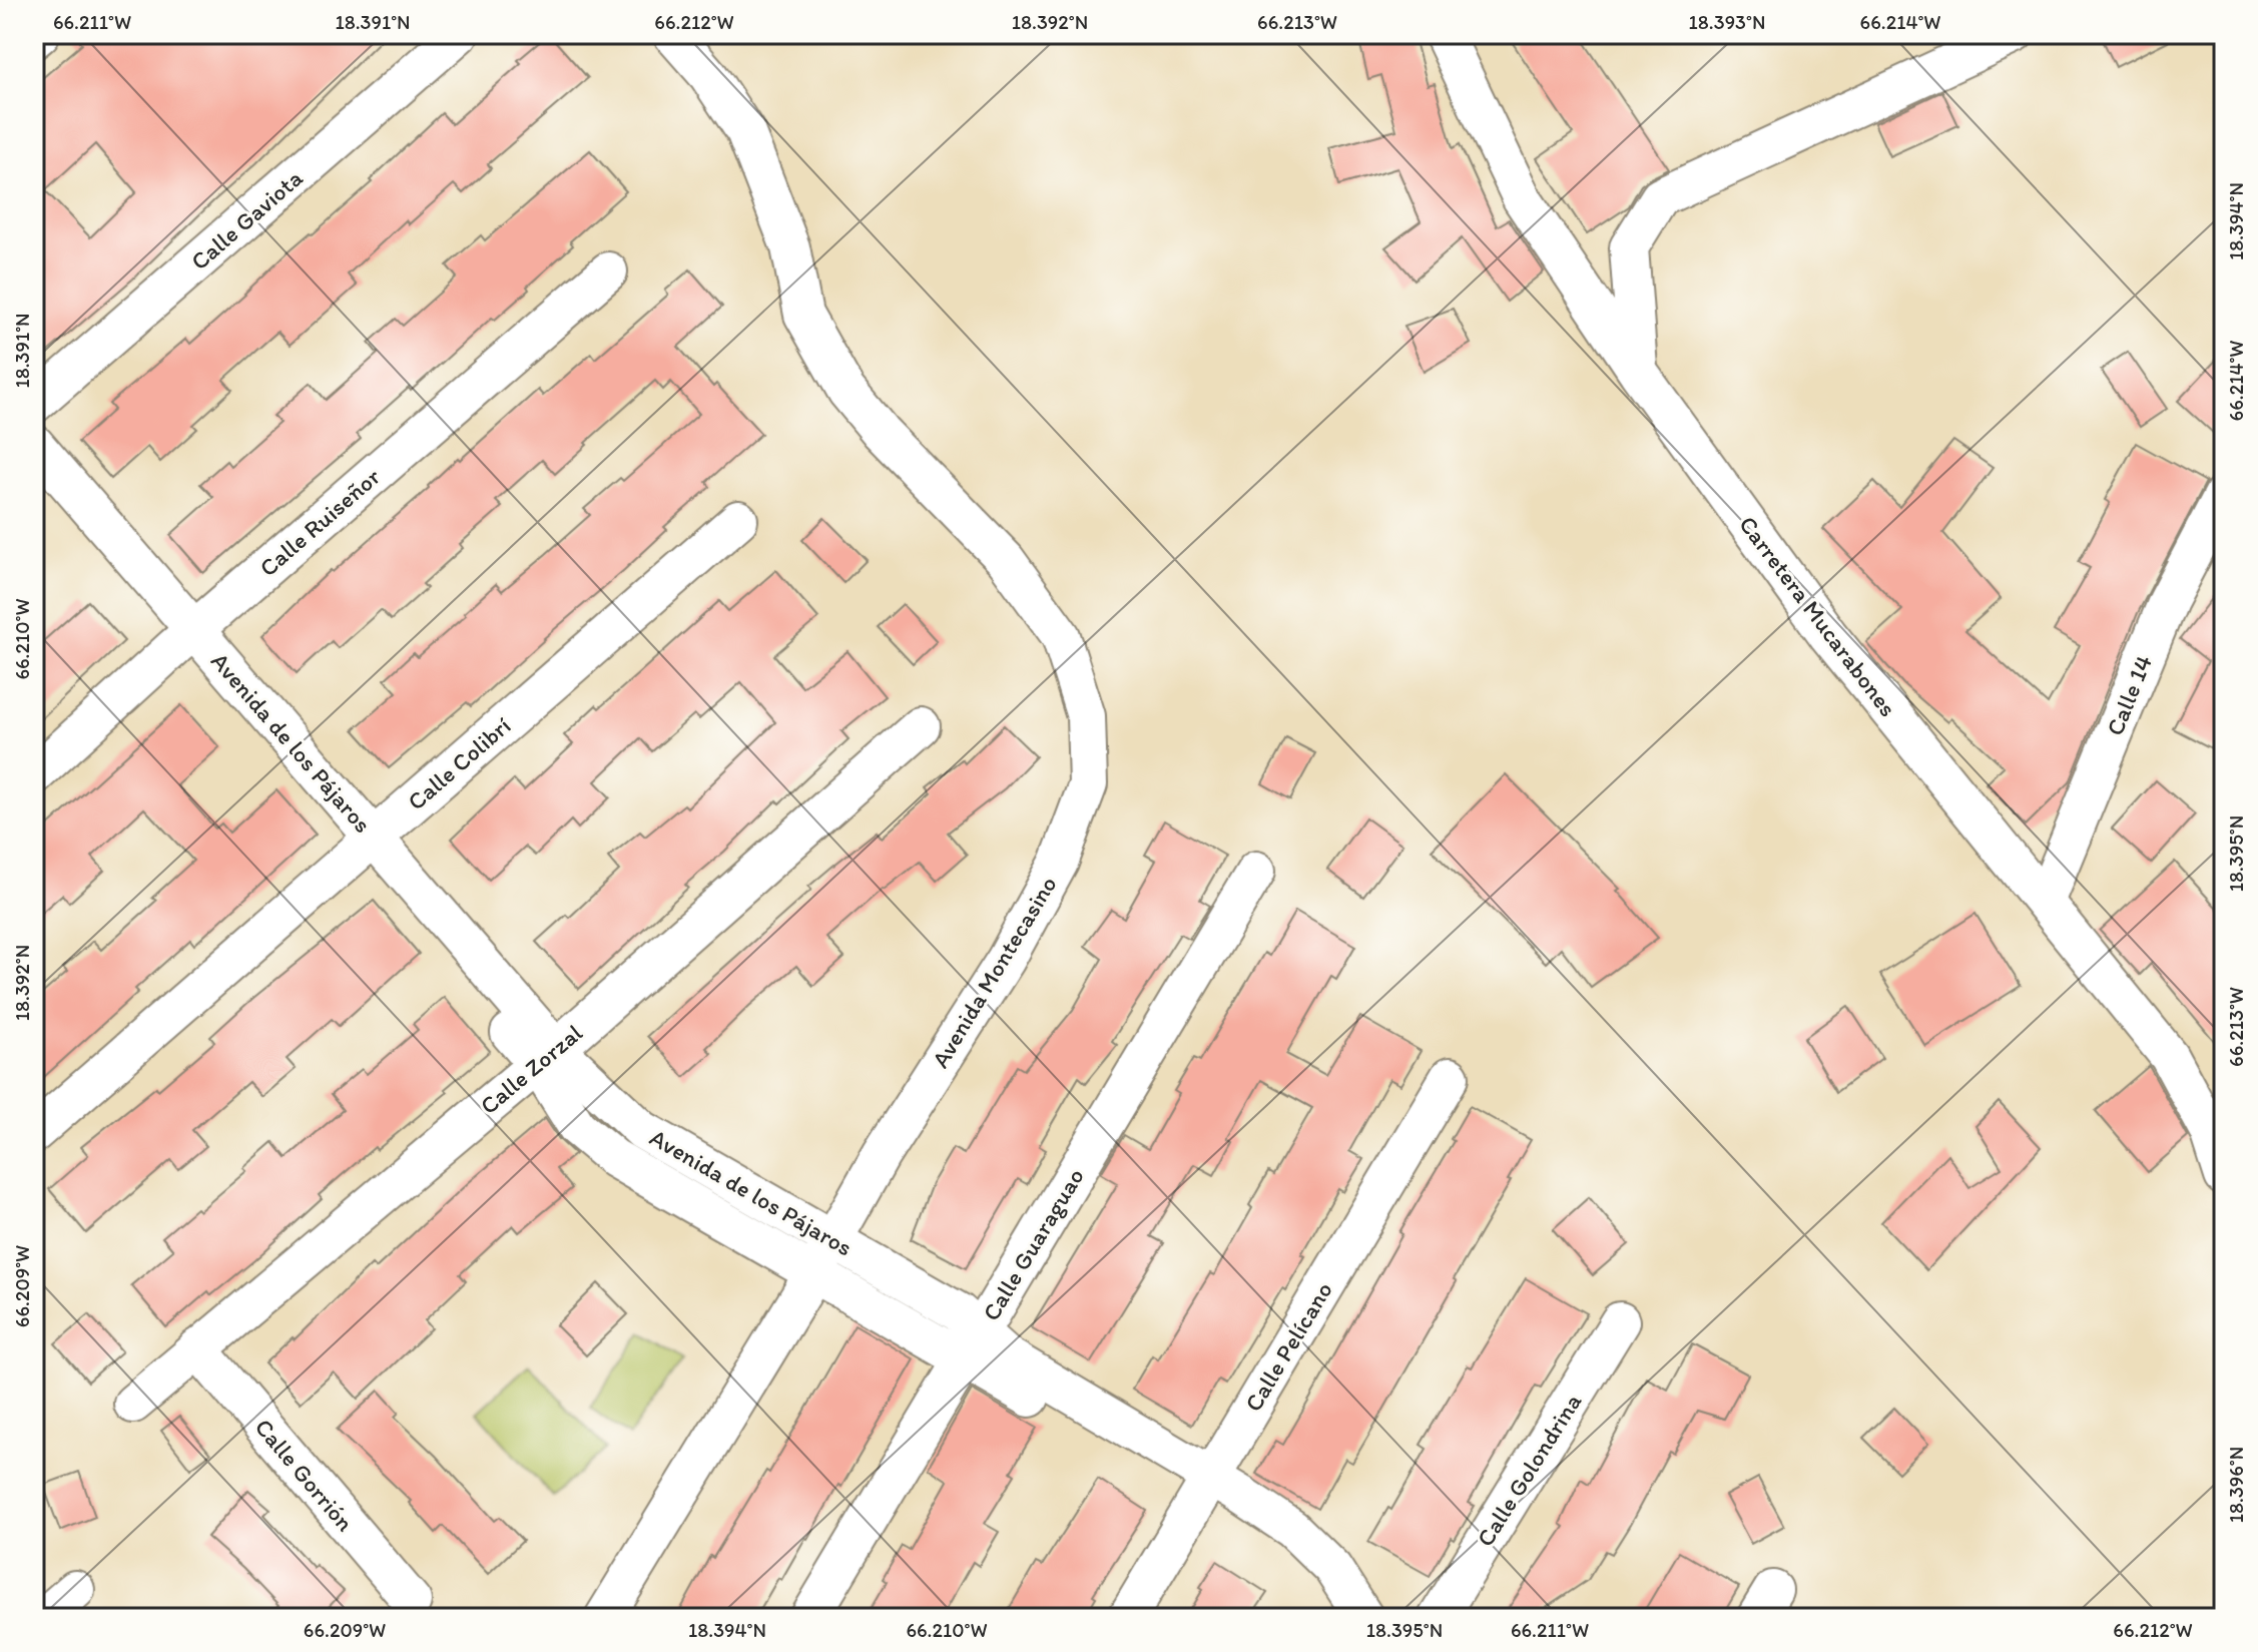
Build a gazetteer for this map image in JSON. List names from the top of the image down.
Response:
{
  "streets": {
    "street": [
      "Calle Gaviota",
      "Calle Ruiseñor",
      "Carretera Mucarabones",
      "Calle 14",
      "Avenida de los Pájaros",
      "Calle Colibrí",
      "Avenida Montecasino",
      "Calle Zorzal",
      "Calle Guaraguao",
      "Calle Pelícano",
      "Calle Golondrina",
      "Calle Gorrión"
    ]
  },
  "crossings": [
    ["Calle Ruiseñor", "Avenida de los Pájaros"],
    ["Carretera Mucarabones", "Calle 14"],
    ["Avenida de los Pájaros", "Calle Colibrí"],
    ["Avenida de los Pájaros", "Avenida Montecasino"],
    ["Avenida de los Pájaros", "Calle Zorzal"],
    ["Avenida de los Pájaros", "Calle Guaraguao"],
    ["Avenida de los Pájaros", "Calle Pelícano"],
    ["Calle Zorzal", "Calle Gorrión"]
  ],
  "coordinates": [
    "66.211°W",
    "18.391°N",
    "66.212°W",
    "18.392°N",
    "66.213°W",
    "18.393°N",
    "66.214°W",
    "18.394°N",
    "66.210°W",
    "18.395°N",
    "66.209°W",
    "18.396°N"
  ]
}
